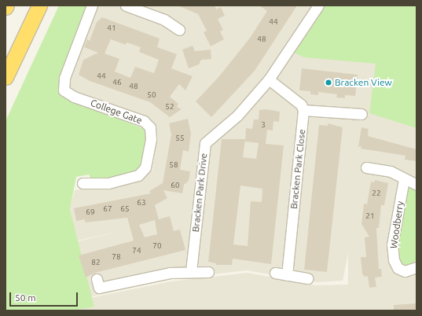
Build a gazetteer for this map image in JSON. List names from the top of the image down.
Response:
{
  "streets": {
    "street": [
      "College Gate",
      "Bracken Park Close",
      "Bracken Park Drive",
      "Woodberry"
    ]
  },
  "places": ["Bracken View"],
  "house_numbers": [
    "44",
    "41",
    "48",
    "44",
    "46",
    "48",
    "50",
    "52",
    "3",
    "55",
    "58",
    "60",
    "22",
    "63",
    "67",
    "65",
    "69",
    "21",
    "70",
    "74",
    "78",
    "82"
  ],
  "scale_bar": "50 m"
}
